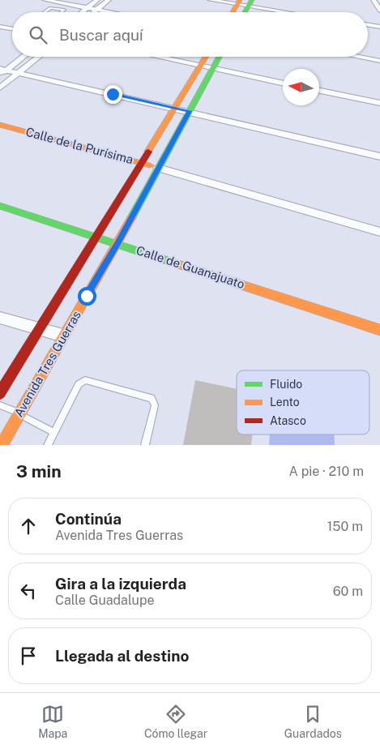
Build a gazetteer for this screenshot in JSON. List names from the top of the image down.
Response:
{
  "streets": {
    "main road": ["Calle de la Purísima", "Calle de Guanajuato", "Avenida Tres Guerras"]
  },
  "crossings": [
    ["Calle de la Purísima", "Avenida Tres Guerras"],
    ["Calle de Guanajuato", "Avenida Tres Guerras"]
  ],
  "legend": ["Fluido", "Lento", "Atasco"],
  "north": "left",
  "page": {
    "search": "Buscar aquí",
    "heading": ["3 min", "A pie · 210 m"],
    "list": [
      ["Continúa", "Avenida Tres Guerras", "150 m"],
      ["Gira a la izquierda", "Calle Guadalupe", "60 m"],
      "Llegada al destino"
    ],
    "nav": ["Mapa", "Cómo llegar", "Guardados"]
  }
}
